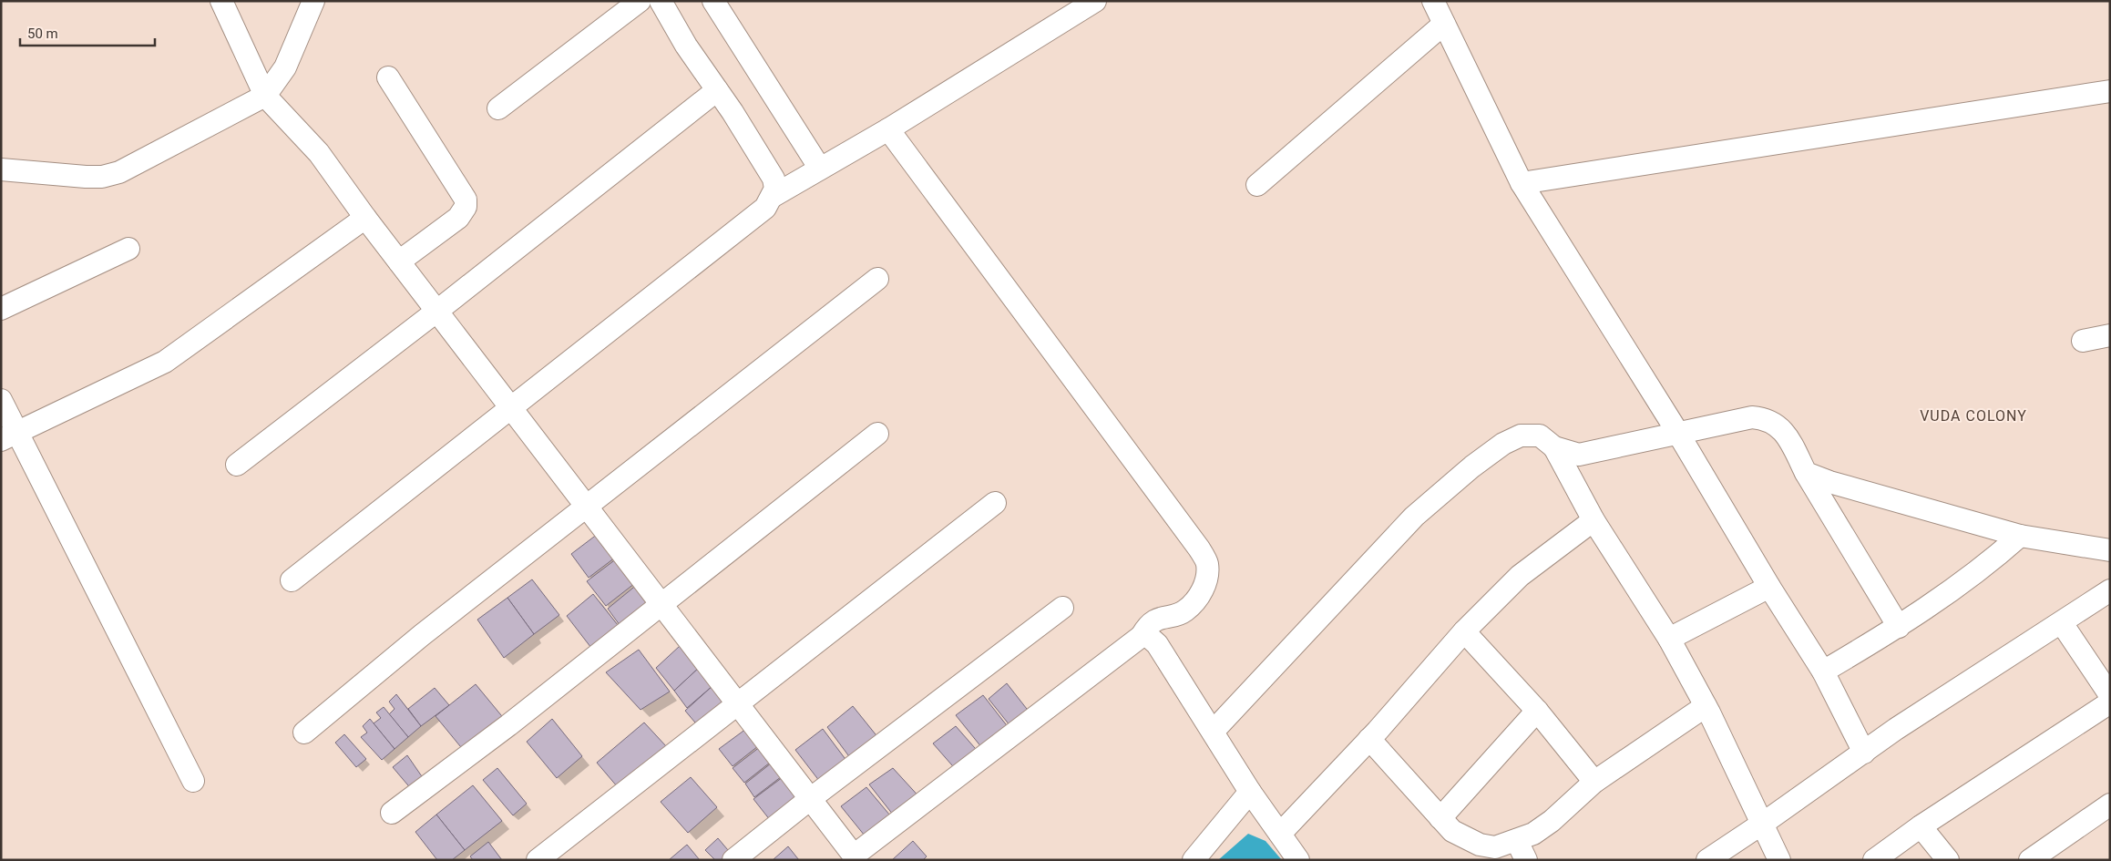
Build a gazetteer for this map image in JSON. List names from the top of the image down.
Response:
{
  "districts": ["VUDA COLONY"],
  "scale_bar": "50 m"
}
